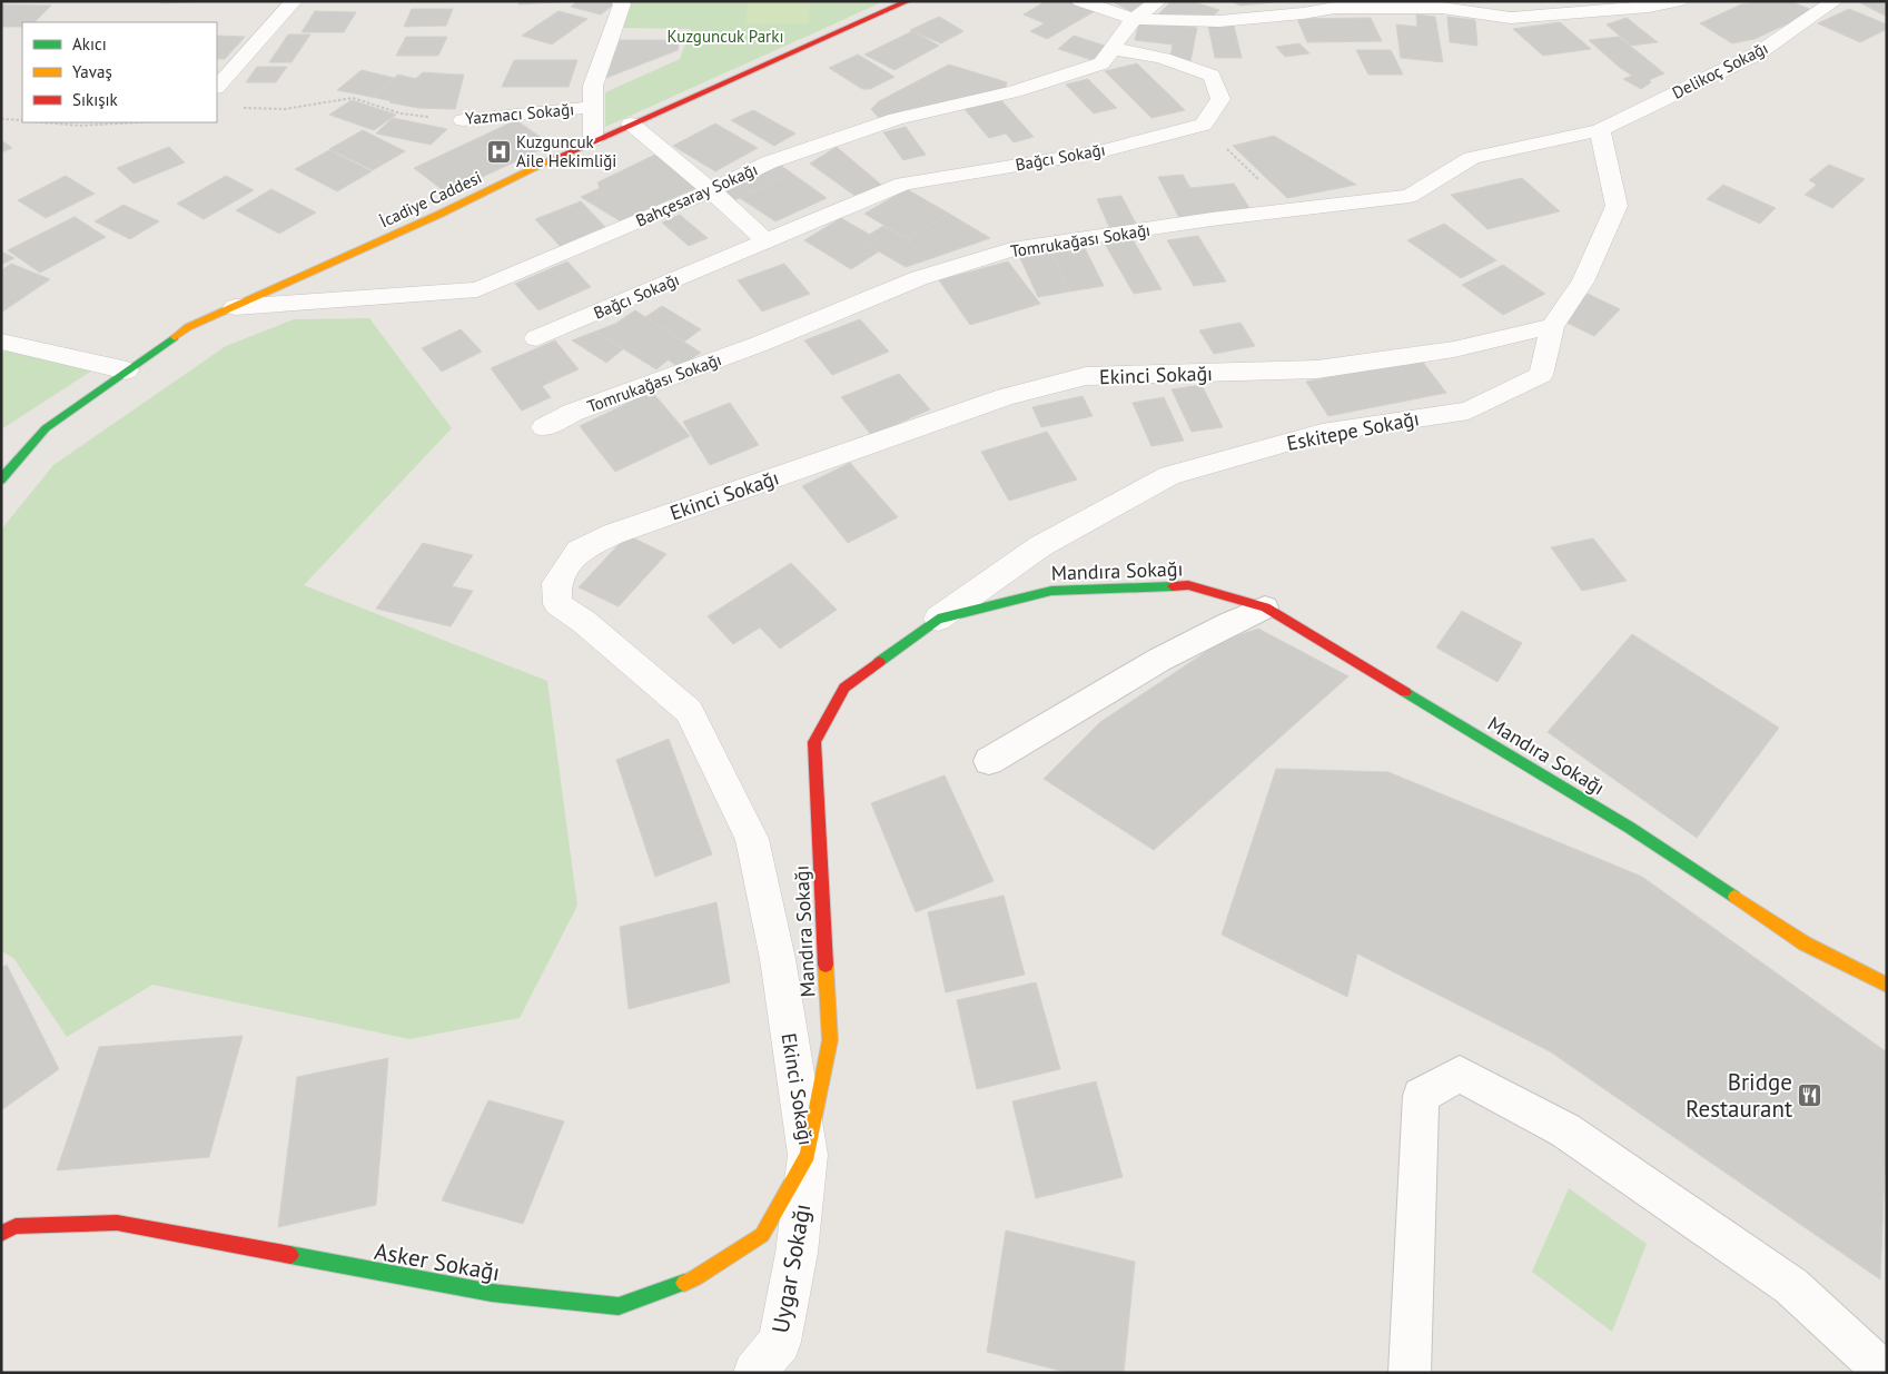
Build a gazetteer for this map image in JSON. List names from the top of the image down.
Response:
{
  "streets": {
    "street": [
      "Delikoç Sokağı",
      "Yazmacı Sokağı",
      "Bağcı Sokağı",
      "Bahçesaray Sokağı",
      "İcadiye Caddesi",
      "Tomrukağası Sokağı",
      "Ekinci Sokağı",
      "Eskitepe Sokağı",
      "Mandıra Sokağı",
      "Asker Sokağı",
      "Uygar Sokağı"
    ]
  },
  "crossings": [
    ["Delikoç Sokağı", "Tomrukağası Sokağı"],
    ["Delikoç Sokağı", "Eskitepe Sokağı"],
    ["Bahçesaray Sokağı", "İcadiye Caddesi"],
    ["Tomrukağası Sokağı", "Eskitepe Sokağı"],
    ["Ekinci Sokağı", "Eskitepe Sokağı"],
    ["Ekinci Sokağı", "Mandıra Sokağı"],
    ["Ekinci Sokağı", "Asker Sokağı"],
    ["Ekinci Sokağı", "Uygar Sokağı"],
    ["Eskitepe Sokağı", "Mandıra Sokağı"],
    ["Mandıra Sokağı", "Asker Sokağı"],
    ["Mandıra Sokağı", "Uygar Sokağı"],
    ["Asker Sokağı", "Uygar Sokağı"]
  ],
  "parks": ["Kuzguncuk Parkı"],
  "places": {
    "hospital": ["Kuzguncuk Aile Hekimliği"],
    "restaurant": ["Bridge Restaurant"]
  },
  "legend": ["Akıcı", "Yavaş", "Sıkışık"]
}
